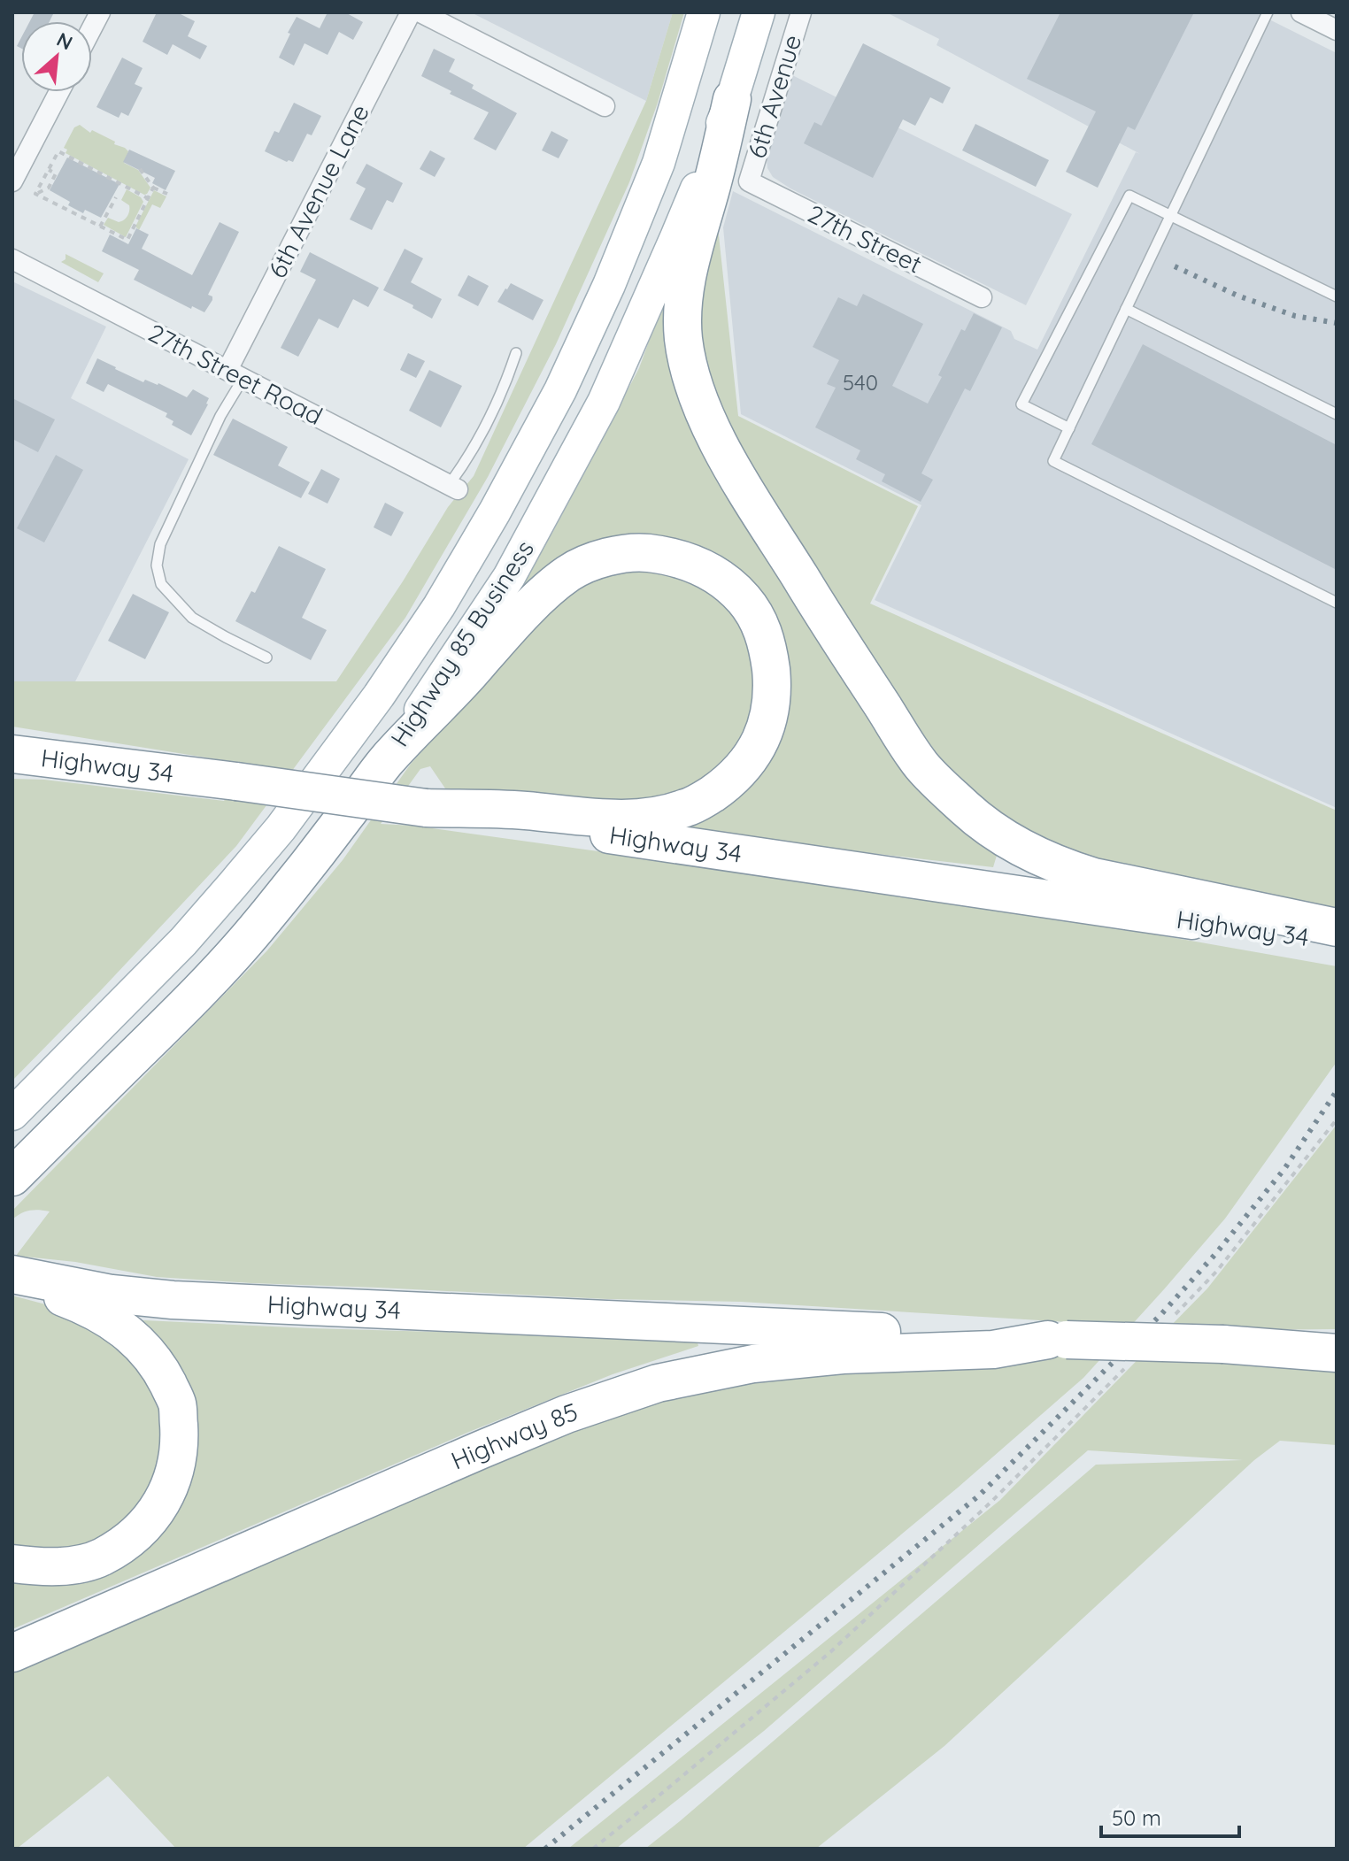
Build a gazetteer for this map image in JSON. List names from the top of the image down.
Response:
{
  "streets": {
    "highway": ["Highway 85 Business", "Highway 34", "Highway 85"],
    "street": [
      "6th Avenue",
      "6th Avenue Lane",
      "27th Street",
      "27th Street Road"
    ]
  },
  "crossings": [
    ["6th Avenue", "27th Street"],
    ["6th Avenue Lane", "27th Street Road"],
    ["Highway 34", "Highway 85"]
  ],
  "house_numbers": ["540"],
  "scale_bar": "50 m",
  "north": "top right"
}
